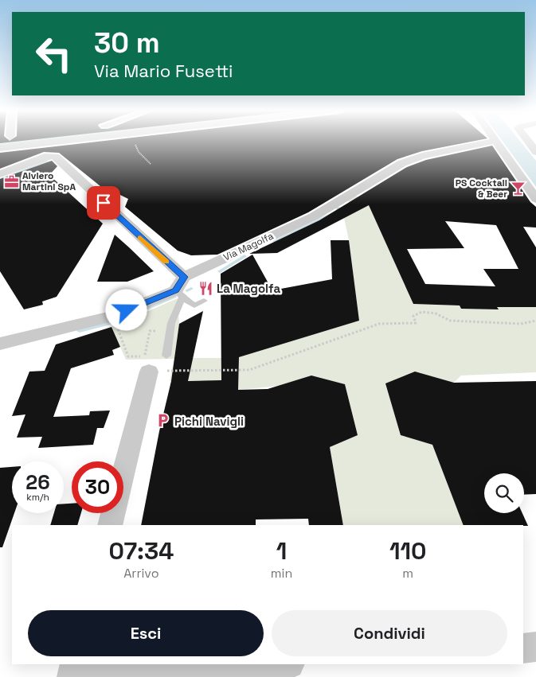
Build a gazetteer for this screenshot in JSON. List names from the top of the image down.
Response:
{
  "streets": {
    "street": ["Via Magolfa"]
  },
  "places": {
    "office": ["Alviero Martini SpA"],
    "bar": ["PS Cocktail & Beer"],
    "restaurant": ["La Magolfa"],
    "parking": ["Pichi Navigli"]
  },
  "page": {
    "turn": ["30 m", "Via Mario Fusetti"],
    "speed": "26 km/h",
    "limit": "30",
    "eta": [
      "07:34",
      "Arrivo",
      "1",
      "min",
      "110",
      "m"
    ],
    "buttons": ["Esci", "Condividi"]
  }
}
